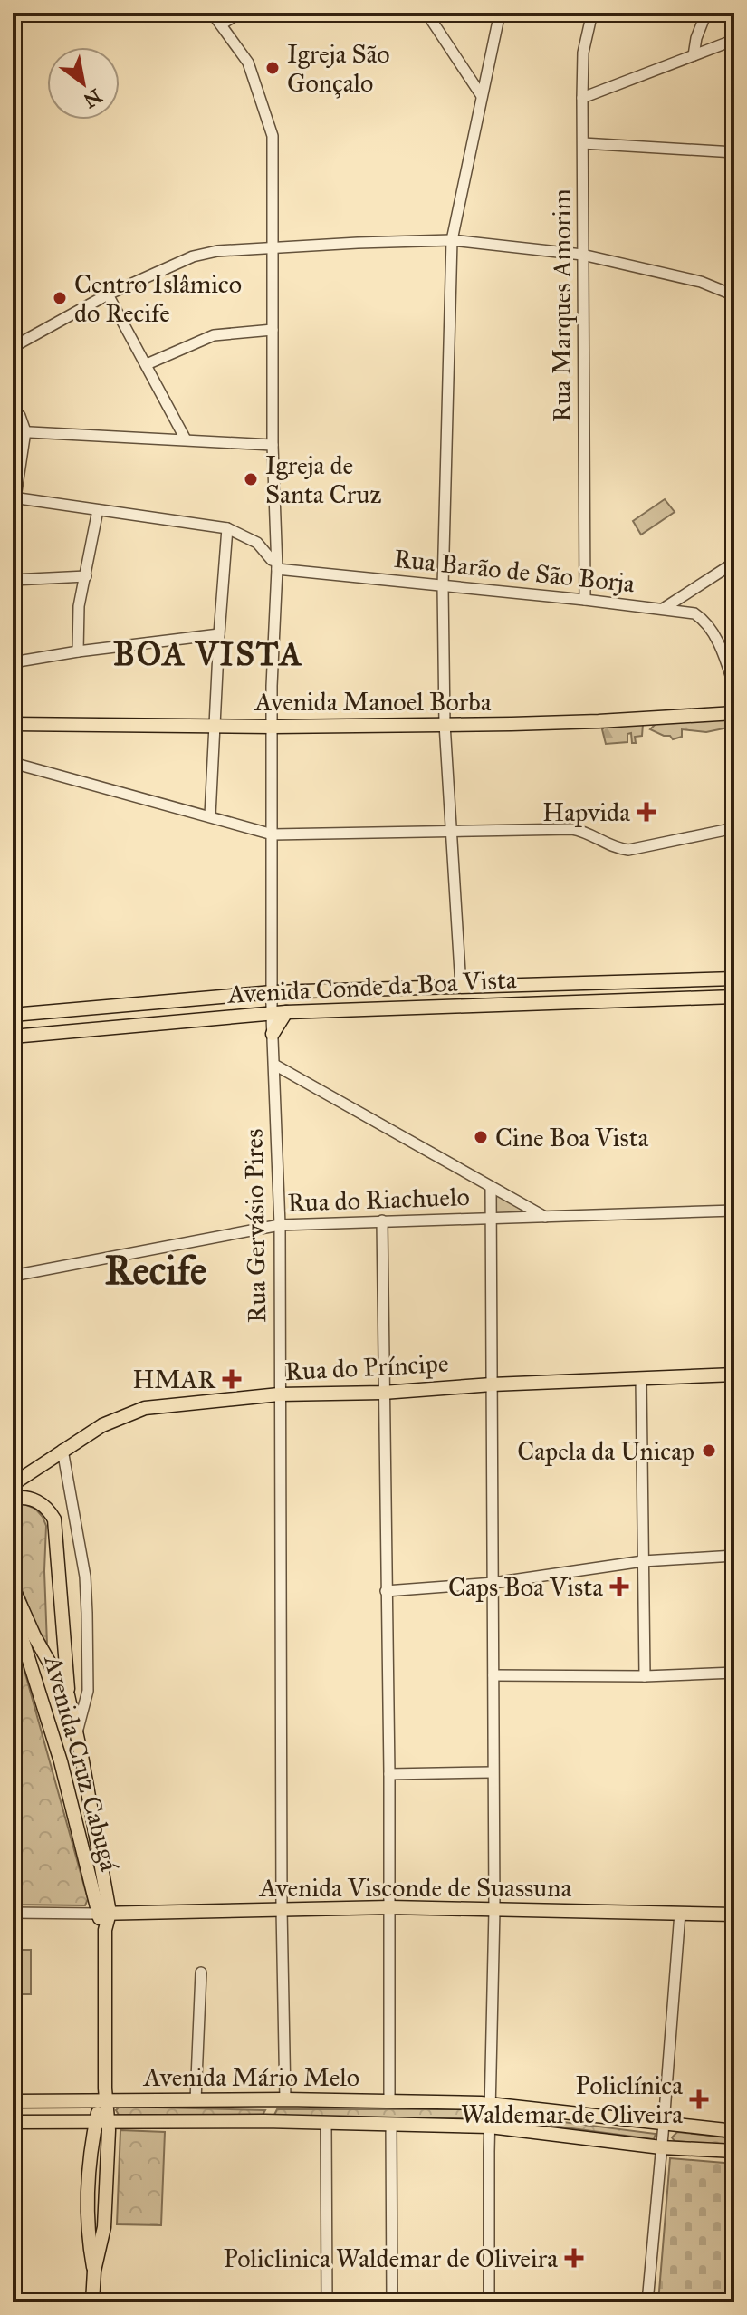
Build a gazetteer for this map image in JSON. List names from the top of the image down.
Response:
{
  "streets": {
    "main road": [
      "Avenida Manoel Borba",
      "Avenida Conde da Boa Vista",
      "Rua do Príncipe",
      "Avenida Cruz Cabugá",
      "Avenida Visconde de Suassuna",
      "Avenida Mário Melo"
    ],
    "street": [
      "Rua Marques Amorim",
      "Rua Barão de São Borja",
      "Rua do Riachuelo",
      "Rua Gervásio Pires"
    ]
  },
  "crossings": [
    ["Rua Marques Amorim", "Rua Barão de São Borja"],
    ["Rua Barão de São Borja", "Rua Gervásio Pires"],
    ["Avenida Manoel Borba", "Rua Gervásio Pires"],
    ["Avenida Conde da Boa Vista", "Rua Gervásio Pires"],
    ["Rua do Riachuelo", "Rua Gervásio Pires"],
    ["Rua Gervásio Pires", "Rua do Príncipe"],
    ["Rua Gervásio Pires", "Avenida Visconde de Suassuna"],
    ["Rua Gervásio Pires", "Avenida Mário Melo"],
    ["Avenida Cruz Cabugá", "Avenida Visconde de Suassuna"],
    ["Avenida Cruz Cabugá", "Avenida Mário Melo"]
  ],
  "districts": ["BOA VISTA", "Recife"],
  "places": {
    "other": [
      "Igreja São Gonçalo",
      "Centro Islâmico do Recife",
      "Igreja de Santa Cruz",
      "Cine Boa Vista",
      "Capela da Unicap"
    ],
    "health": [
      "Hapvida",
      "HMAR",
      "Caps Boa Vista",
      "Policlínica Waldemar de Oliveira",
      "Policlinica Waldemar de Oliveira"
    ]
  },
  "north": "bottom right"
}
